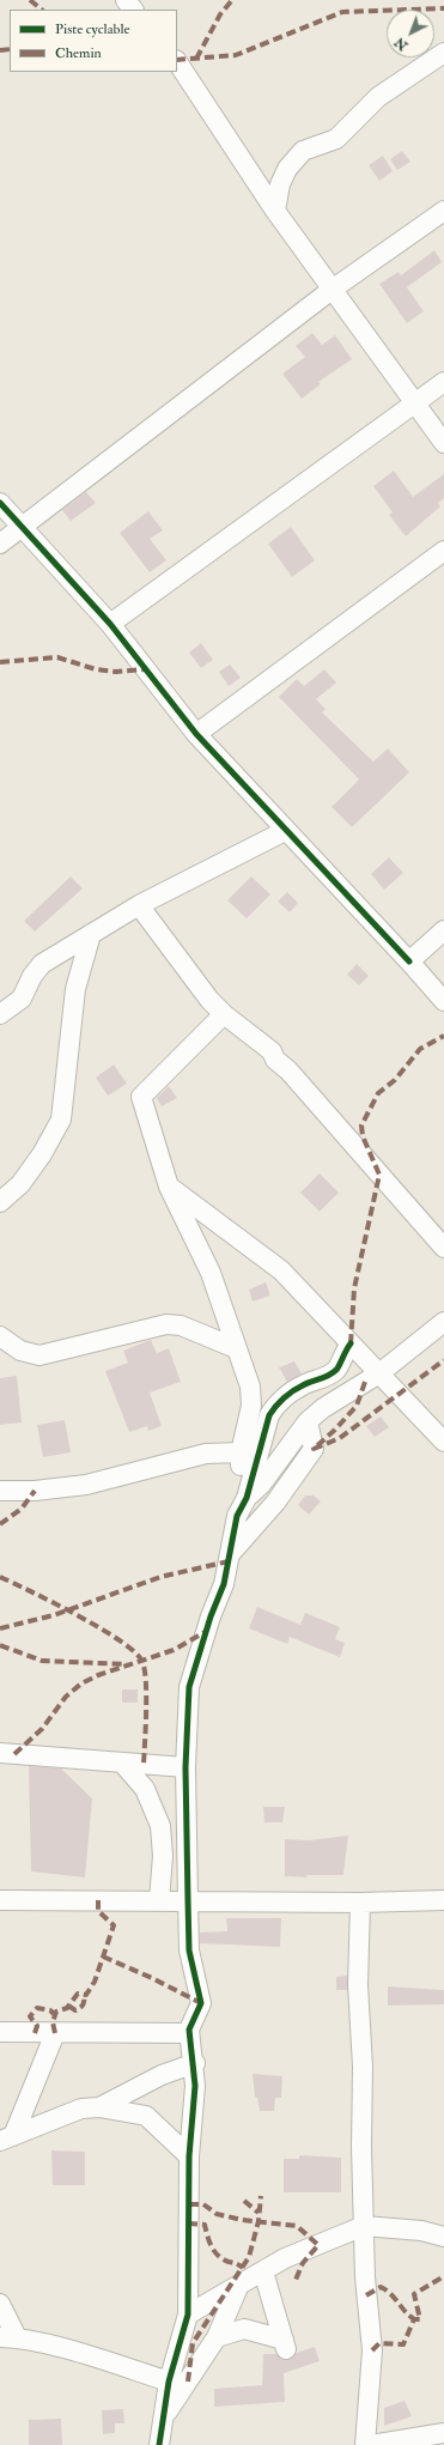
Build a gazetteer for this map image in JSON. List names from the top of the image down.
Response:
{
  "legend": ["Piste cyclable", "Chemin"],
  "north": "bottom left"
}
